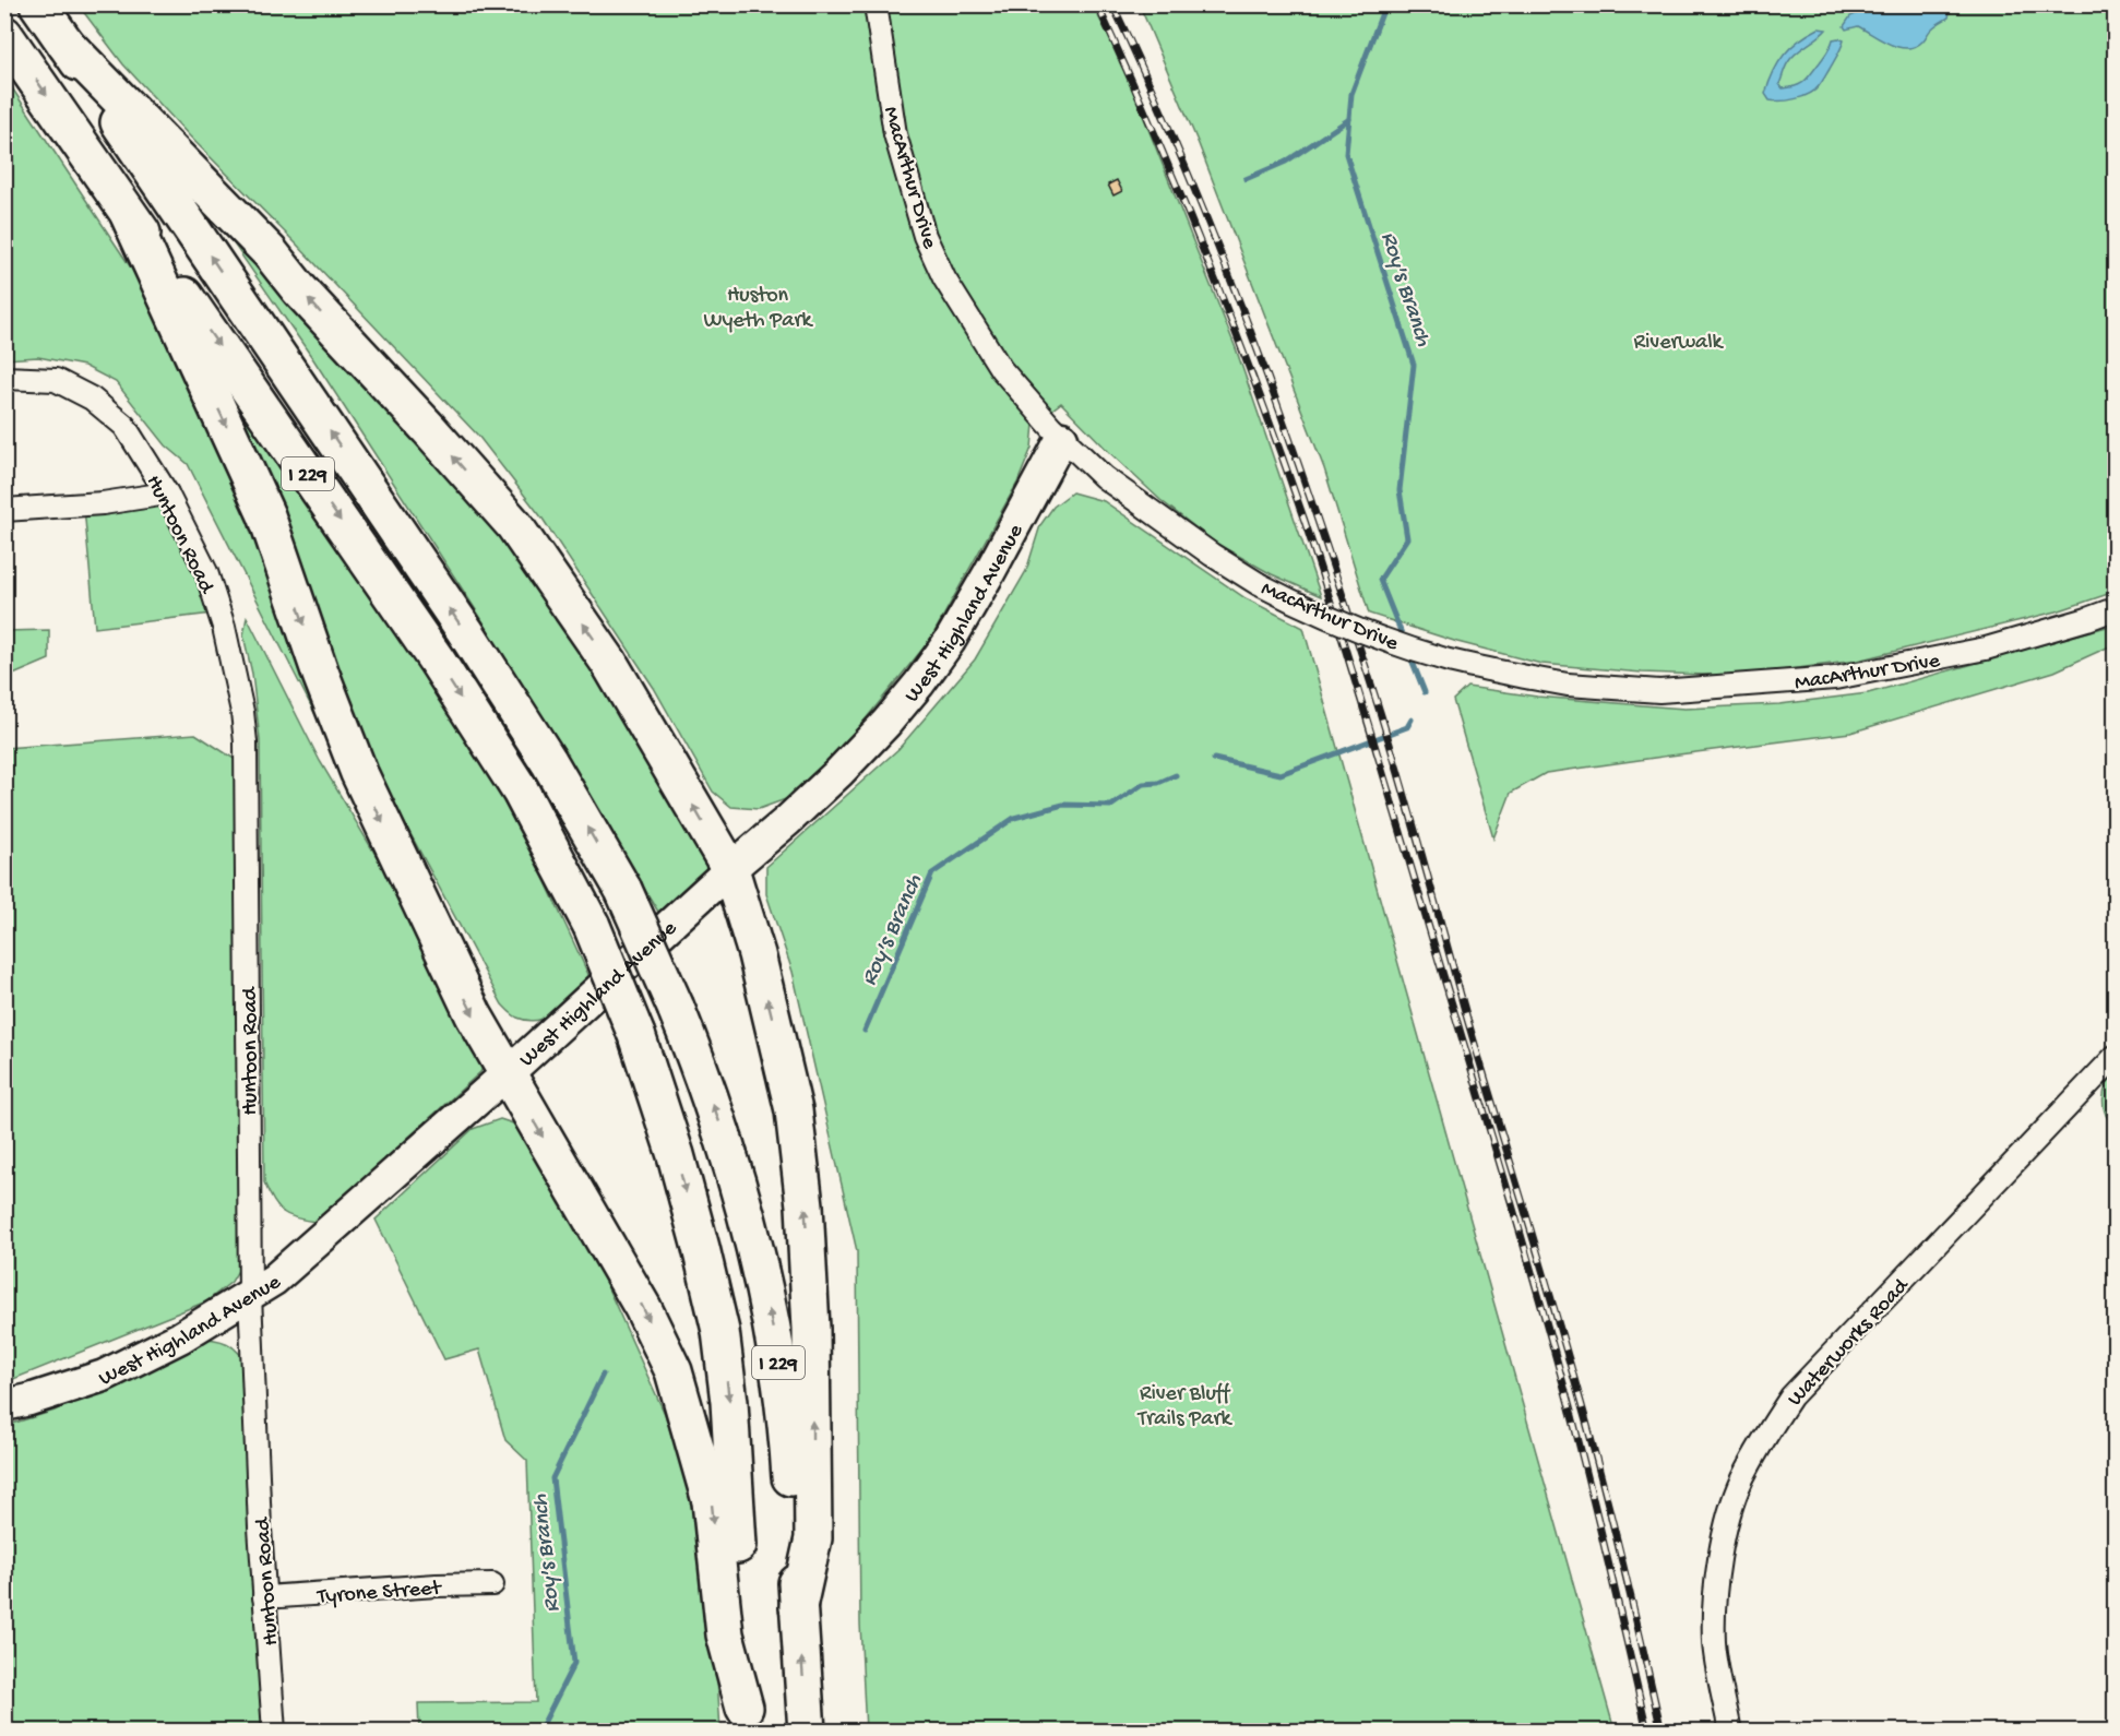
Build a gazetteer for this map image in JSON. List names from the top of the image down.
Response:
{
  "streets": {
    "highway": ["I 229"],
    "street": [
      "MacArthur Drive",
      "Huntoon Road",
      "West Highland Avenue",
      "Waterworks Road",
      "Tyrone Street"
    ]
  },
  "crossings": [
    ["MacArthur Drive", "West Highland Avenue"],
    ["Huntoon Road", "West Highland Avenue"],
    ["Huntoon Road", "Tyrone Street"]
  ],
  "water": ["Roy's Branch"],
  "parks": ["Huston Wyeth Park", "Riverwalk", "River Bluff Trails Park"]
}
